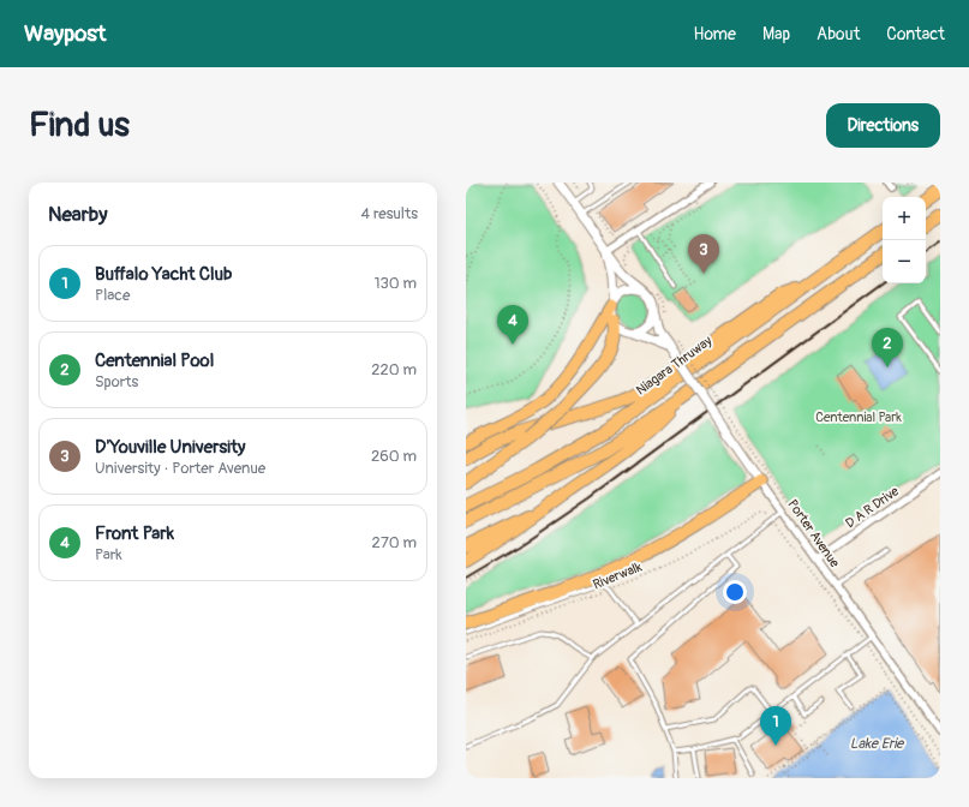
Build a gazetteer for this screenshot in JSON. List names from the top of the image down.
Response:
{
  "streets": {
    "highway": ["Niagara Thruway"],
    "street": ["D A R Drive", "Porter Avenue"],
    "path": ["Riverwalk"]
  },
  "crossings": [
    ["D A R Drive", "Porter Avenue"]
  ],
  "water": ["Lake Erie"],
  "parks": ["Centennial Park"],
  "page": {
    "header": "Waypost",
    "nav": [
      "Home",
      "Map",
      "About",
      "Contact"
    ],
    "buttons": "Directions",
    "title": "Find us",
    "heading": ["Nearby", "4 results"],
    "map_buttons": ["+", "−"],
    "pins": [
      "3",
      "4",
      "2",
      "1"
    ],
    "list": [
      {
        "mark": "1",
        "name": "Buffalo Yacht Club",
        "note": "Place",
        "value": "130 m"
      },
      {
        "mark": "2",
        "name": "Centennial Pool",
        "note": "Sports",
        "value": "220 m"
      },
      {
        "mark": "3",
        "name": "D'Youville University",
        "note": "University · Porter Avenue",
        "value": "260 m"
      },
      {
        "mark": "4",
        "name": "Front Park",
        "note": "Park",
        "value": "270 m"
      }
    ]
  }
}
